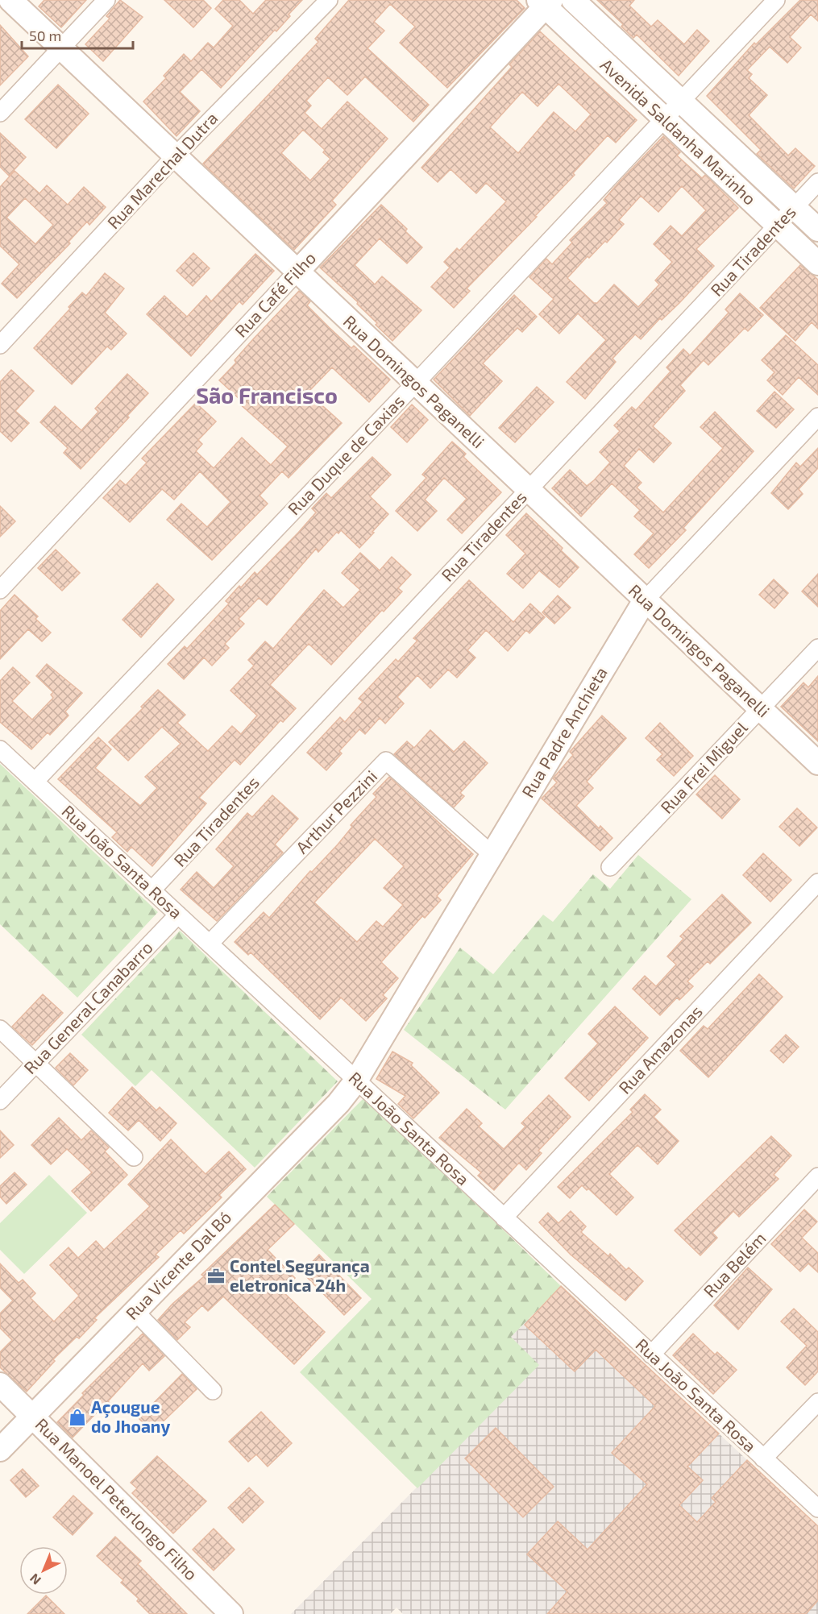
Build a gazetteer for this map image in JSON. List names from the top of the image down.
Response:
{
  "streets": {
    "street": [
      "Avenida Saldanha Marinho",
      "Rua Marechal Dutra",
      "Rua Tiradentes",
      "Rua Café Filho",
      "Rua Domingos Paganelli",
      "Rua Duque de Caxias",
      "Rua Padre Anchieta",
      "Rua Frei Miguel",
      "Arthur Pezzini",
      "Rua João Santa Rosa",
      "Rua General Canabarro",
      "Rua Amazonas",
      "Rua Belém",
      "Rua Vicente Dal Bó",
      "Rua Manoel Peterlongo Filho"
    ]
  },
  "crossings": [
    ["Avenida Saldanha Marinho", "Rua Tiradentes"],
    ["Avenida Saldanha Marinho", "Rua Café Filho"],
    ["Avenida Saldanha Marinho", "Rua Duque de Caxias"],
    ["Rua Marechal Dutra", "Rua Domingos Paganelli"],
    ["Rua Tiradentes", "Rua Domingos Paganelli"],
    ["Rua Tiradentes", "Rua João Santa Rosa"],
    ["Rua Café Filho", "Rua Domingos Paganelli"],
    ["Rua Domingos Paganelli", "Rua Duque de Caxias"],
    ["Rua Domingos Paganelli", "Rua Padre Anchieta"],
    ["Rua Domingos Paganelli", "Rua Frei Miguel"],
    ["Rua Duque de Caxias", "Rua João Santa Rosa"],
    ["Rua Padre Anchieta", "Arthur Pezzini"],
    ["Rua Padre Anchieta", "Rua João Santa Rosa"],
    ["Rua Padre Anchieta", "Rua Vicente Dal Bó"],
    ["Arthur Pezzini", "Rua João Santa Rosa"],
    ["Rua João Santa Rosa", "Rua General Canabarro"],
    ["Rua João Santa Rosa", "Rua Amazonas"],
    ["Rua João Santa Rosa", "Rua Belém"],
    ["Rua João Santa Rosa", "Rua Vicente Dal Bó"],
    ["Rua Vicente Dal Bó", "Rua Manoel Peterlongo Filho"]
  ],
  "districts": ["São Francisco"],
  "places": {
    "office": ["Contel Segurança eletronica 24h"],
    "shop": ["Açougue do Jhoany"]
  },
  "scale_bar": "50 m",
  "north": "bottom left"
}
